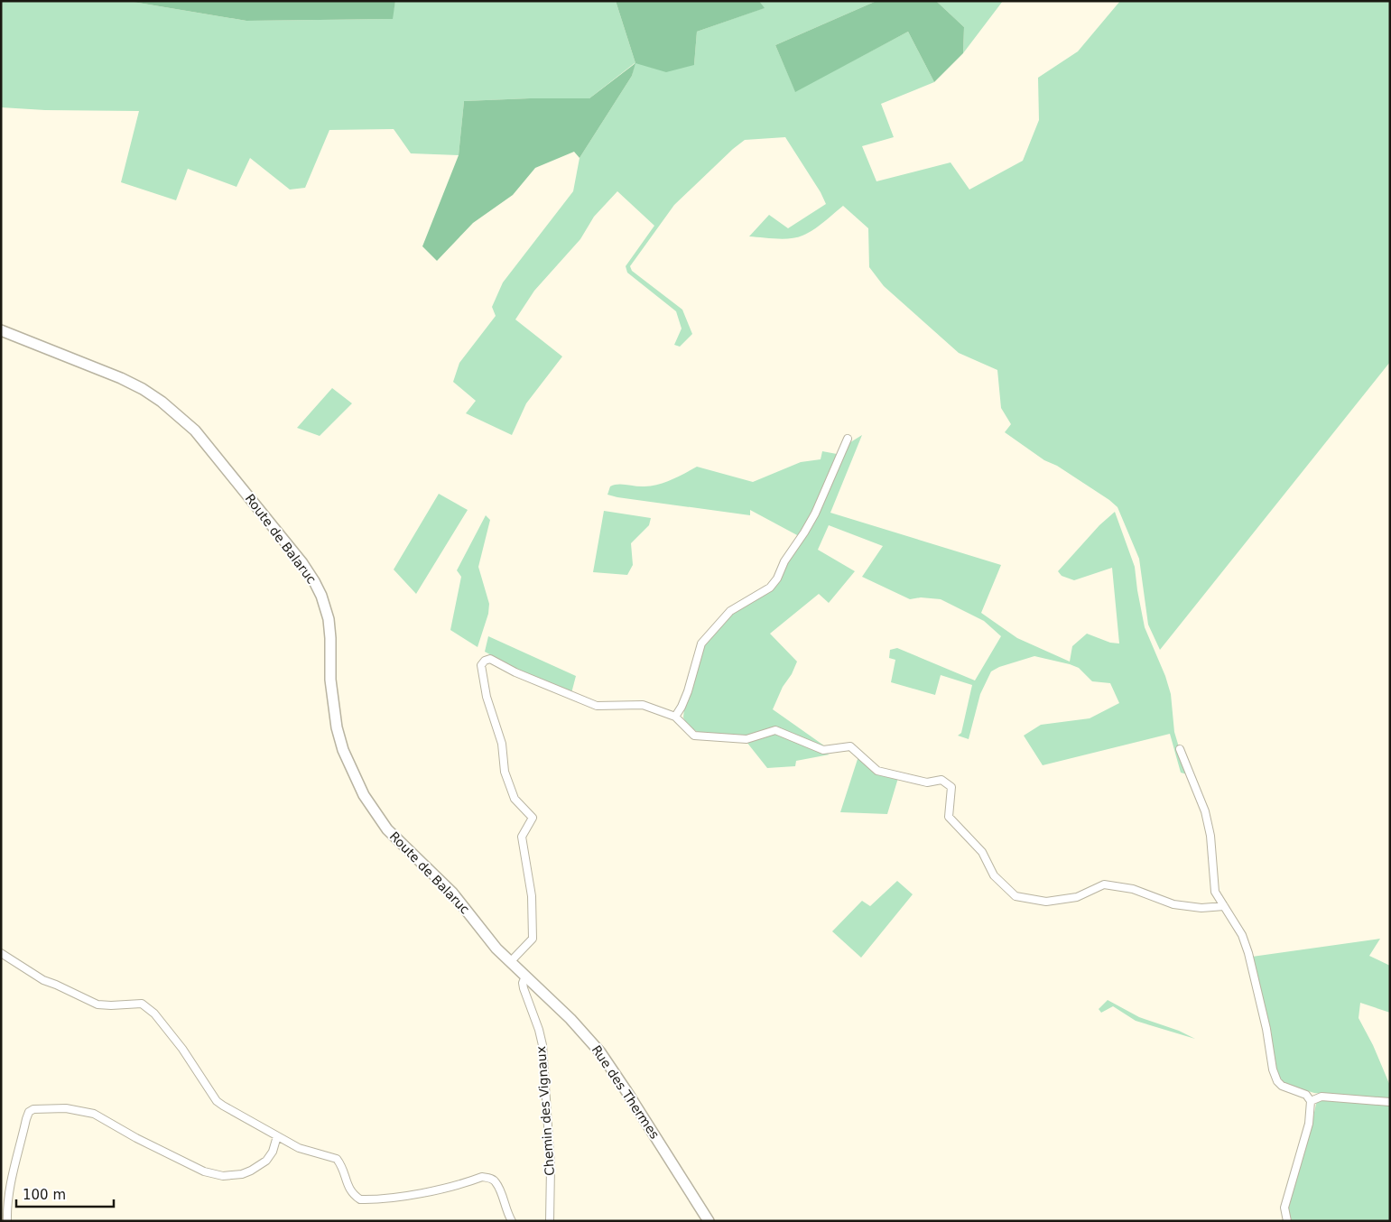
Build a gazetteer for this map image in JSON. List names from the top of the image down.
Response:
{
  "streets": {
    "main road": ["Route de Balaruc", "Rue des Thermes"],
    "street": ["Chemin des Vignaux"]
  },
  "crossings": [
    ["Route de Balaruc", "Rue des Thermes"],
    ["Route de Balaruc", "Chemin des Vignaux"],
    ["Rue des Thermes", "Chemin des Vignaux"]
  ],
  "scale_bar": "100 m"
}
